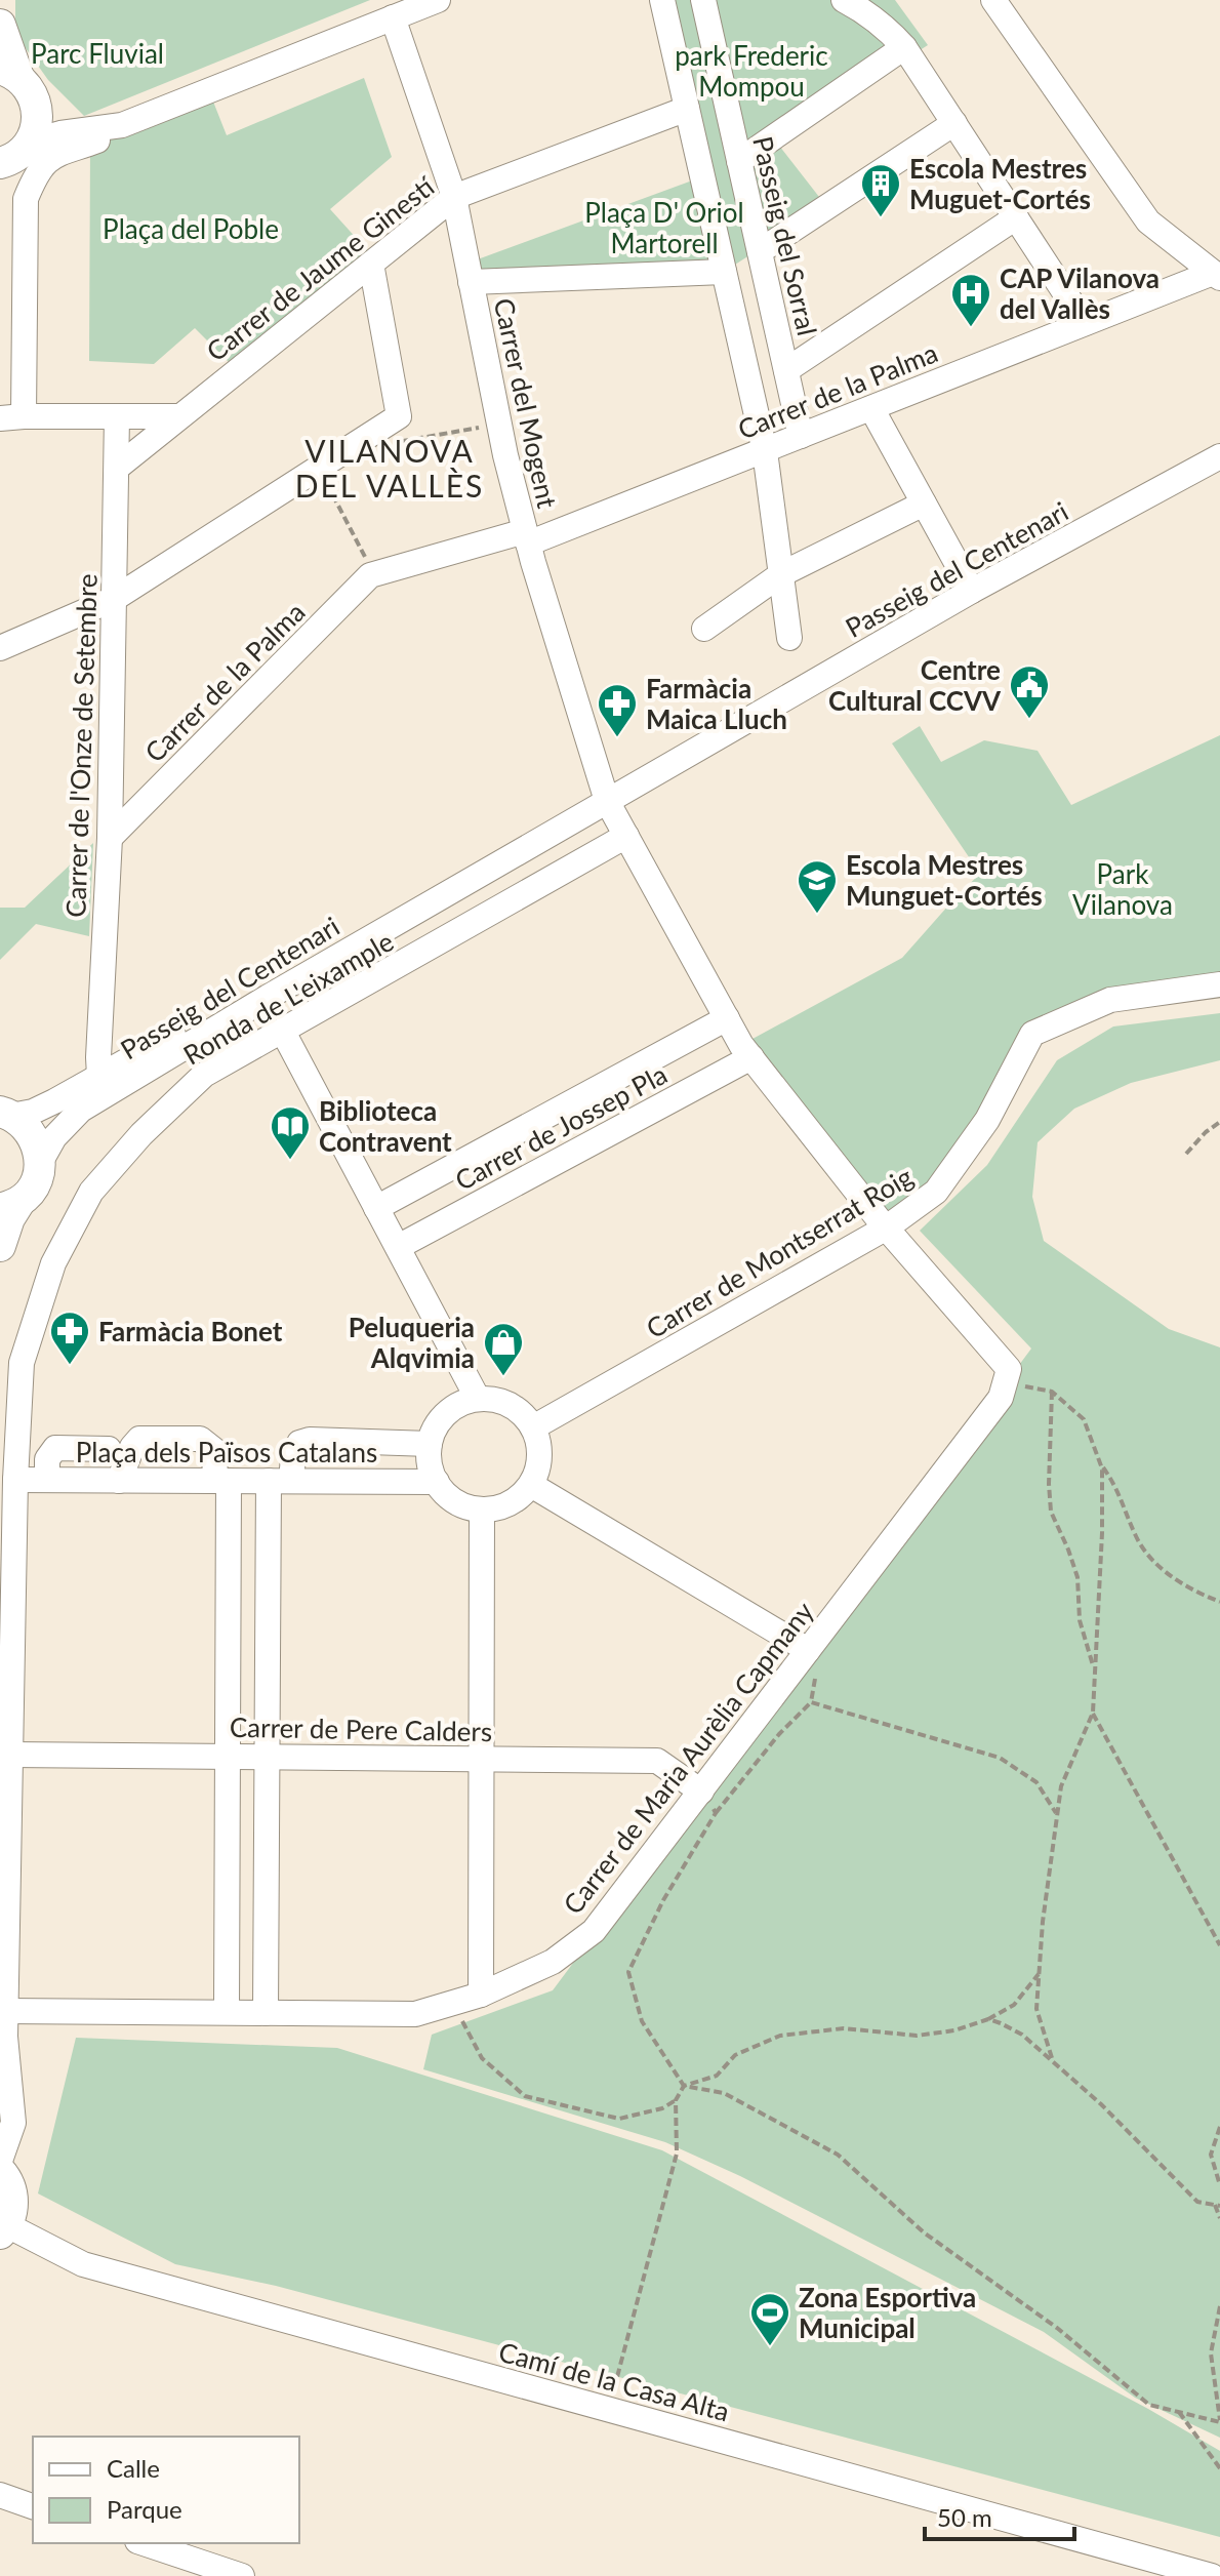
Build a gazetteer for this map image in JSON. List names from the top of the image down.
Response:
{
  "streets": {
    "street": [
      "Passeig del Sorral",
      "Carrer de Jaume Ginestí",
      "Carrer de la Palma",
      "Carrer del Mogent",
      "Passeig del Centenari",
      "Carrer de l'Onze de Setembre",
      "Ronda de L'eixample",
      "Carrer de Jossep Pla",
      "Carrer de Montserrat Roig",
      "Plaça dels Països Catalans",
      "Carrer de Pere Calders",
      "Carrer de Maria Aurèlia Capmany",
      "Camí de la Casa Alta"
    ]
  },
  "crossings": [
    ["Passeig del Sorral", "Carrer de la Palma"],
    ["Carrer de Jaume Ginestí", "Carrer del Mogent"],
    ["Carrer de Jaume Ginestí", "Carrer de l'Onze de Setembre"],
    ["Carrer de la Palma", "Carrer del Mogent"],
    ["Carrer de la Palma", "Carrer de l'Onze de Setembre"],
    ["Carrer del Mogent", "Passeig del Centenari"],
    ["Carrer del Mogent", "Ronda de L'eixample"],
    ["Carrer del Mogent", "Carrer de Jossep Pla"],
    ["Carrer del Mogent", "Carrer de Montserrat Roig"],
    ["Carrer del Mogent", "Carrer de Maria Aurèlia Capmany"],
    ["Passeig del Centenari", "Carrer de l'Onze de Setembre"],
    ["Ronda de L'eixample", "Plaça dels Països Catalans"],
    ["Ronda de L'eixample", "Carrer de Pere Calders"],
    ["Ronda de L'eixample", "Carrer de Maria Aurèlia Capmany"],
    ["Carrer de Montserrat Roig", "Plaça dels Països Catalans"],
    ["Carrer de Pere Calders", "Carrer de Maria Aurèlia Capmany"]
  ],
  "districts": ["VILANOVA DEL VALLÈS"],
  "parks": [
    "Parc Fluvial",
    "park Frederic Mompou",
    "Plaça D' Oriol Martorell",
    "Plaça del Poble",
    "Park Vilanova"
  ],
  "places": {
    "building": ["Escola Mestres Muguet-Cortés"],
    "hospital": ["CAP Vilanova del Vallès"],
    "public building": ["Centre Cultural CCVV"],
    "pharmacy": ["Farmàcia Maica Lluch", "Farmàcia Bonet"],
    "school or university": ["Escola Mestres Munguet-Cortés"],
    "library": ["Biblioteca Contravent"],
    "shop": ["Peluqueria Alqvimia"],
    "sports": ["Zona Esportiva Municipal"]
  },
  "legend": ["Calle", "Parque"],
  "scale_bar": "50 m"
}
